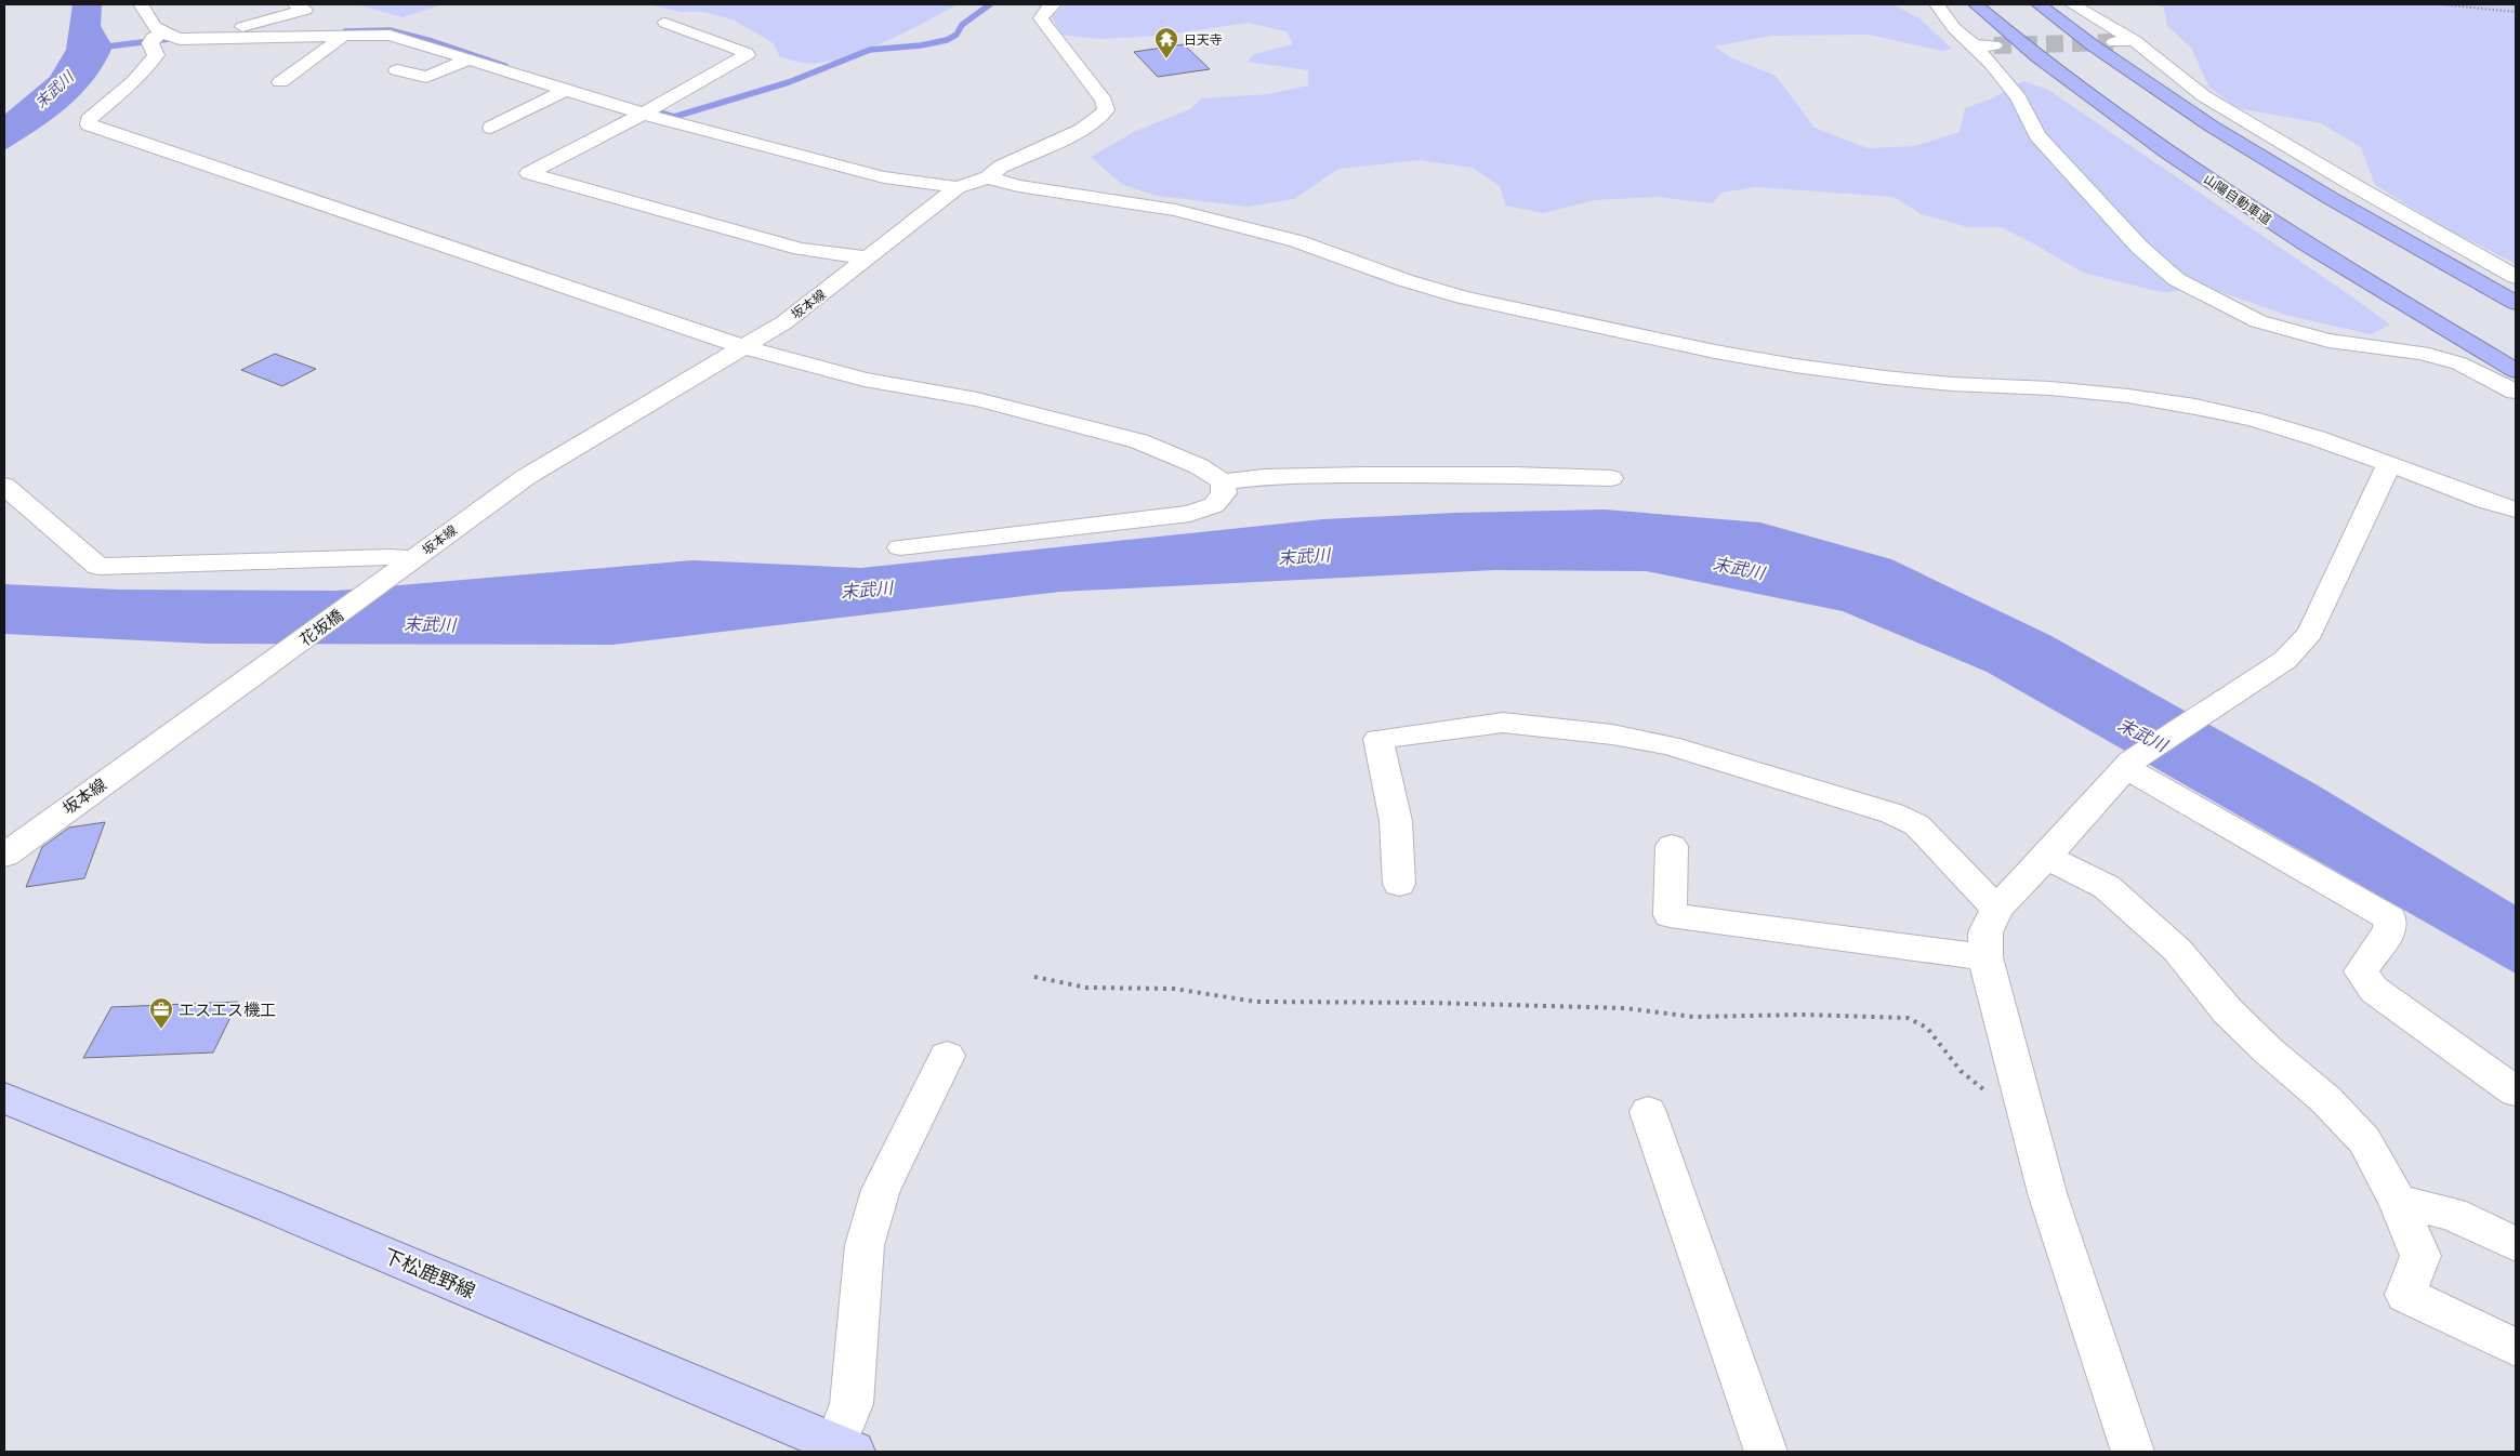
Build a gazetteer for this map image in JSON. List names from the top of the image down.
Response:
{
  "streets": {
    "highway": ["山陽自動車道"],
    "main road": ["下松鹿野線"],
    "street": ["坂本線", "花坂橋"]
  },
  "crossings": [
    ["坂本線", "花坂橋"]
  ],
  "water": ["末武川"],
  "places": {
    "temple": ["日天寺"],
    "office": ["エスエス機工"]
  }
}
